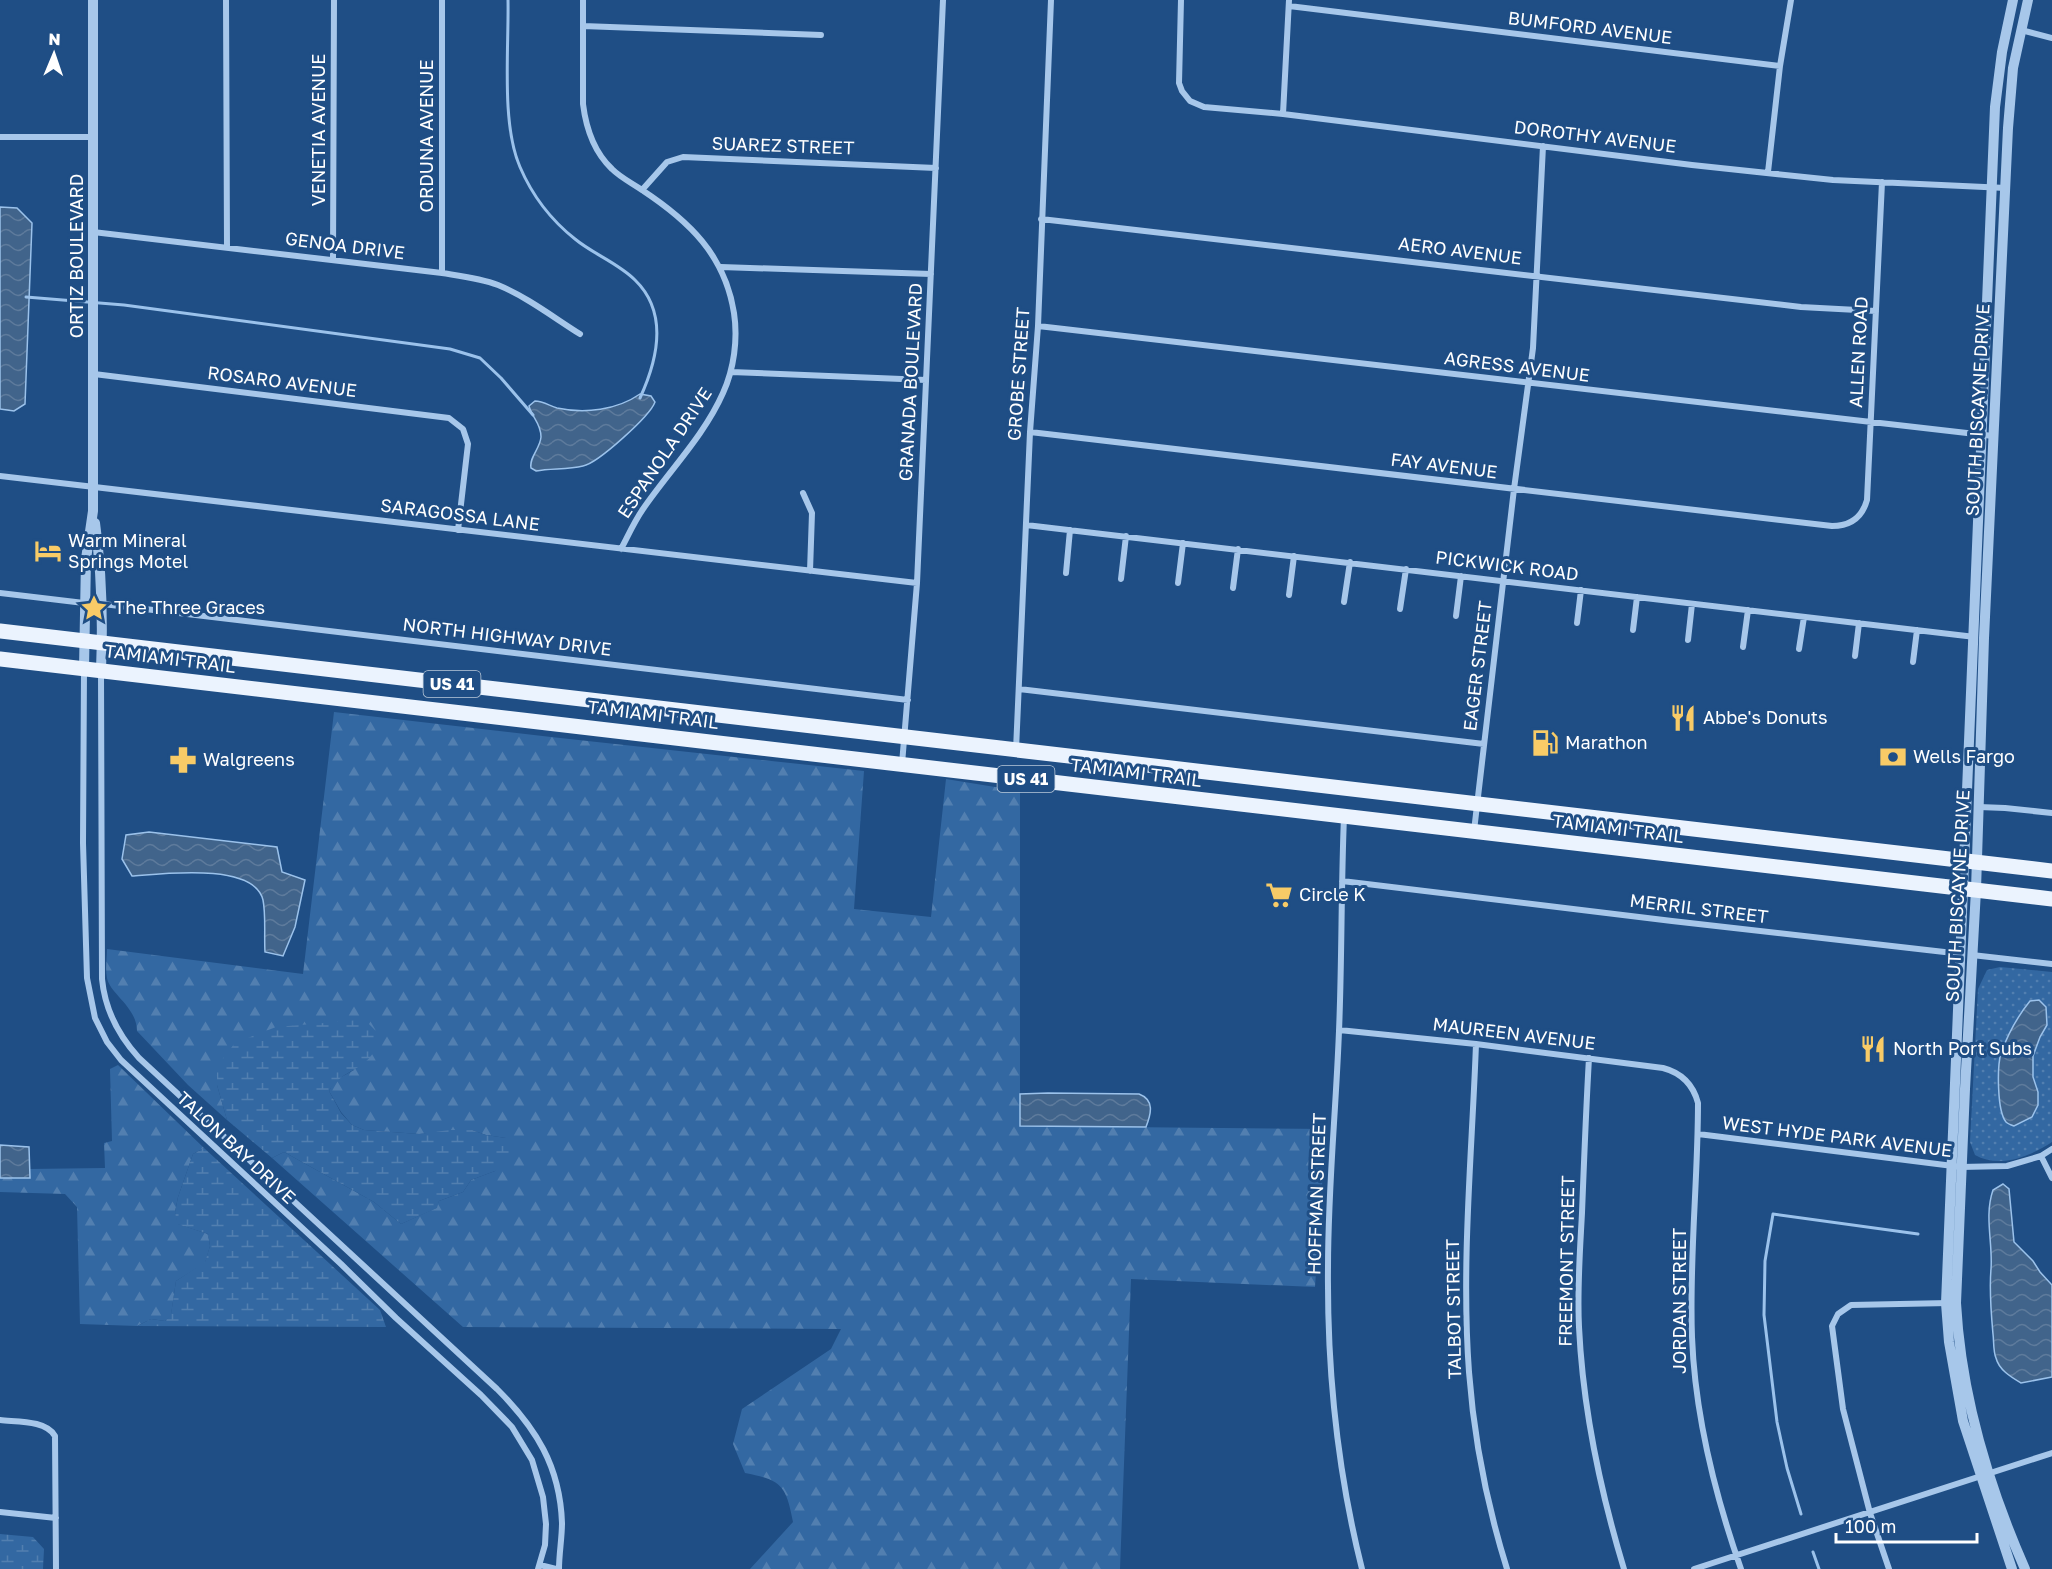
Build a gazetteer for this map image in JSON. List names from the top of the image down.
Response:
{
  "streets": {
    "main road": ["TAMIAMI TRAIL", "US 41"],
    "street": [
      "BUMFORD AVENUE",
      "VENETIA AVENUE",
      "ORDUNA AVENUE",
      "DOROTHY AVENUE",
      "SUAREZ STREET",
      "GENOA DRIVE",
      "AERO AVENUE",
      "ORTIZ BOULEVARD",
      "ALLEN ROAD",
      "AGRESS AVENUE",
      "GROBE STREET",
      "ROSARO AVENUE",
      "GRANADA BOULEVARD",
      "SOUTH BISCAYNE DRIVE",
      "ESPANOLA DRIVE",
      "FAY AVENUE",
      "SARAGOSSA LANE",
      "PICKWICK ROAD",
      "NORTH HIGHWAY DRIVE",
      "EAGER STREET",
      "MERRIL STREET",
      "MAUREEN AVENUE",
      "WEST HYDE PARK AVENUE",
      "TALON BAY DRIVE",
      "HOFFMAN STREET",
      "FREEMONT STREET",
      "JORDAN STREET",
      "TALBOT STREET"
    ]
  },
  "crossings": [
    ["VENETIA AVENUE", "GENOA DRIVE"],
    ["ORDUNA AVENUE", "GENOA DRIVE"],
    ["DOROTHY AVENUE", "ALLEN ROAD"],
    ["DOROTHY AVENUE", "SOUTH BISCAYNE DRIVE"],
    ["DOROTHY AVENUE", "EAGER STREET"],
    ["SUAREZ STREET", "GRANADA BOULEVARD"],
    ["SUAREZ STREET", "ESPANOLA DRIVE"],
    ["GENOA DRIVE", "ORTIZ BOULEVARD"],
    ["AERO AVENUE", "ALLEN ROAD"],
    ["AERO AVENUE", "GROBE STREET"],
    ["AERO AVENUE", "EAGER STREET"],
    ["ORTIZ BOULEVARD", "ROSARO AVENUE"],
    ["ORTIZ BOULEVARD", "SARAGOSSA LANE"],
    ["ORTIZ BOULEVARD", "NORTH HIGHWAY DRIVE"],
    ["ORTIZ BOULEVARD", "TAMIAMI TRAIL"],
    ["ORTIZ BOULEVARD", "TALON BAY DRIVE"],
    ["ALLEN ROAD", "AGRESS AVENUE"],
    ["ALLEN ROAD", "FAY AVENUE"],
    ["AGRESS AVENUE", "GROBE STREET"],
    ["AGRESS AVENUE", "SOUTH BISCAYNE DRIVE"],
    ["AGRESS AVENUE", "EAGER STREET"],
    ["GROBE STREET", "FAY AVENUE"],
    ["GROBE STREET", "PICKWICK ROAD"],
    ["GROBE STREET", "TAMIAMI TRAIL"],
    ["ROSARO AVENUE", "SARAGOSSA LANE"],
    ["GRANADA BOULEVARD", "SARAGOSSA LANE"],
    ["GRANADA BOULEVARD", "NORTH HIGHWAY DRIVE"],
    ["GRANADA BOULEVARD", "TAMIAMI TRAIL"],
    ["SOUTH BISCAYNE DRIVE", "PICKWICK ROAD"],
    ["SOUTH BISCAYNE DRIVE", "TAMIAMI TRAIL"],
    ["SOUTH BISCAYNE DRIVE", "MERRIL STREET"],
    ["SOUTH BISCAYNE DRIVE", "WEST HYDE PARK AVENUE"],
    ["ESPANOLA DRIVE", "SARAGOSSA LANE"],
    ["FAY AVENUE", "EAGER STREET"],
    ["PICKWICK ROAD", "EAGER STREET"],
    ["TAMIAMI TRAIL", "EAGER STREET"],
    ["TAMIAMI TRAIL", "TALON BAY DRIVE"],
    ["TAMIAMI TRAIL", "HOFFMAN STREET"],
    ["MERRIL STREET", "HOFFMAN STREET"],
    ["MAUREEN AVENUE", "WEST HYDE PARK AVENUE"],
    ["MAUREEN AVENUE", "HOFFMAN STREET"],
    ["MAUREEN AVENUE", "FREEMONT STREET"],
    ["MAUREEN AVENUE", "TALBOT STREET"],
    ["WEST HYDE PARK AVENUE", "JORDAN STREET"]
  ],
  "places": {
    "hotel": ["Warm Mineral Springs Motel"],
    "place": ["The Three Graces"],
    "restaurant": ["Abbe's Donuts", "North Port Subs"],
    "fuel station": ["Marathon"],
    "bank": ["Wells Fargo"],
    "pharmacy": ["Walgreens"],
    "supermarket": ["Circle K"]
  },
  "scale_bar": "100 m",
  "north": "top"
}
